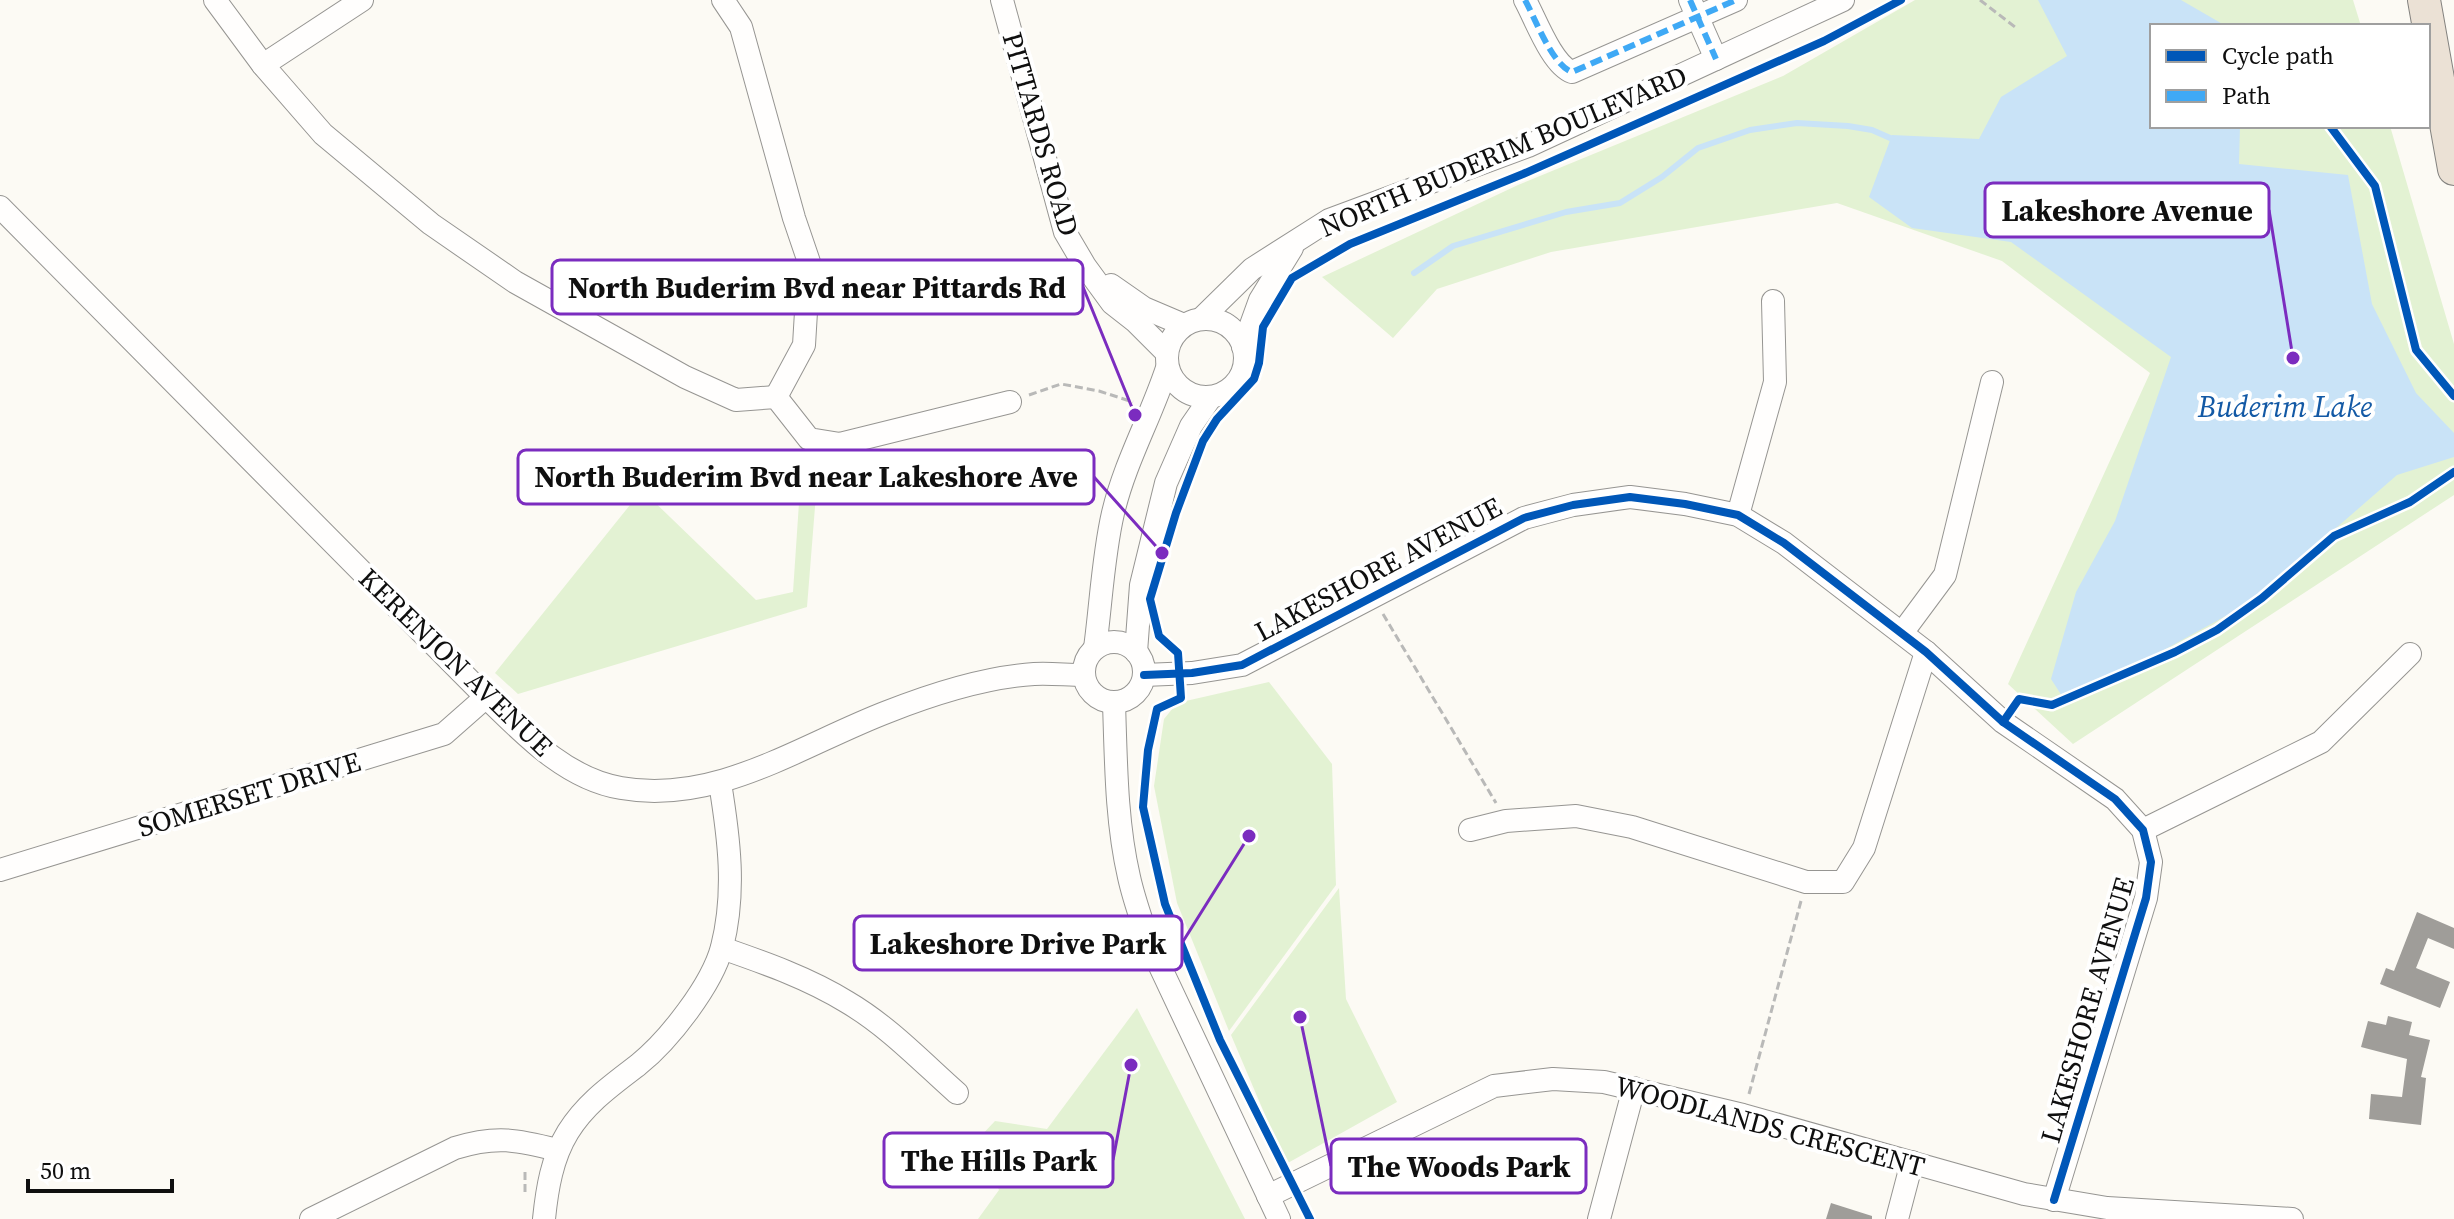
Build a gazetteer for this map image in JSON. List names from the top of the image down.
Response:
{
  "streets": {
    "street": [
      "PITTARDS ROAD",
      "NORTH BUDERIM BOULEVARD",
      "LAKESHORE AVENUE",
      "KERENJON AVENUE",
      "SOMERSET DRIVE",
      "WOODLANDS CRESCENT"
    ]
  },
  "crossings": [
    ["PITTARDS ROAD", "NORTH BUDERIM BOULEVARD"],
    ["LAKESHORE AVENUE", "KERENJON AVENUE"],
    ["LAKESHORE AVENUE", "WOODLANDS CRESCENT"],
    ["KERENJON AVENUE", "SOMERSET DRIVE"]
  ],
  "water": ["Buderim Lake"],
  "places": [
    "Lakeshore Avenue",
    "North Buderim Bvd near Pittards Rd",
    "North Buderim Bvd near Lakeshore Ave",
    "Lakeshore Drive Park",
    "The Woods Park",
    "The Hills Park"
  ],
  "legend": ["Cycle path", "Path"],
  "scale_bar": "50 m"
}
